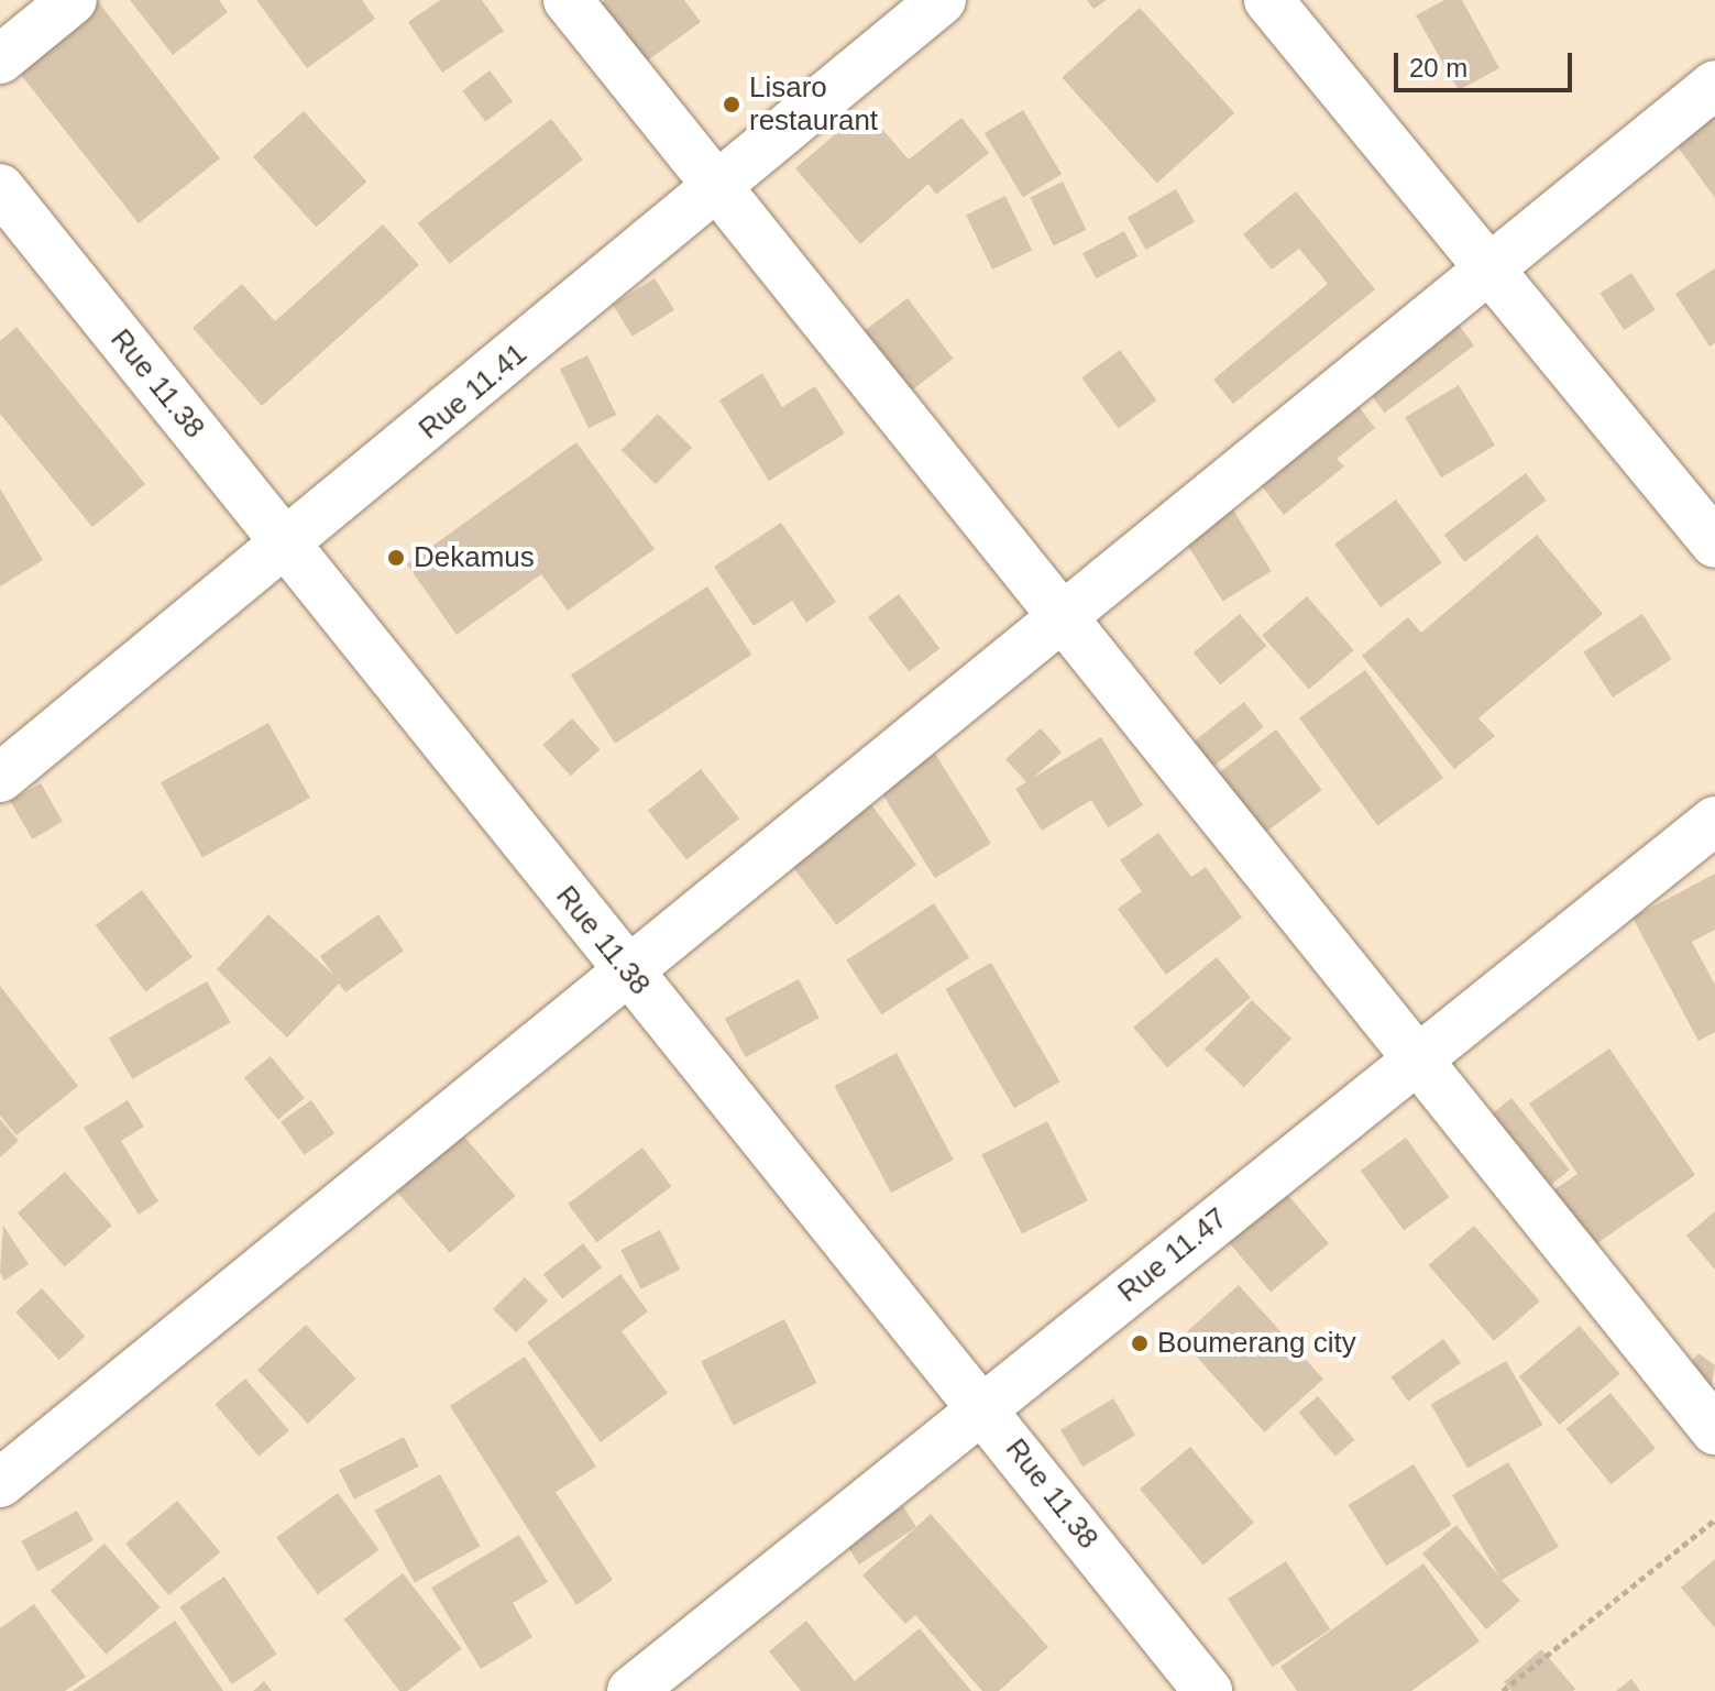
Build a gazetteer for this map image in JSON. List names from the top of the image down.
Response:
{
  "streets": {
    "street": ["Rue 11.38", "Rue 11.41", "Rue 11.47"]
  },
  "crossings": [
    ["Rue 11.38", "Rue 11.41"],
    ["Rue 11.38", "Rue 11.47"]
  ],
  "places": ["Lisaro restaurant", "Dekamus", "Boumerang city"],
  "scale_bar": "20 m"
}
